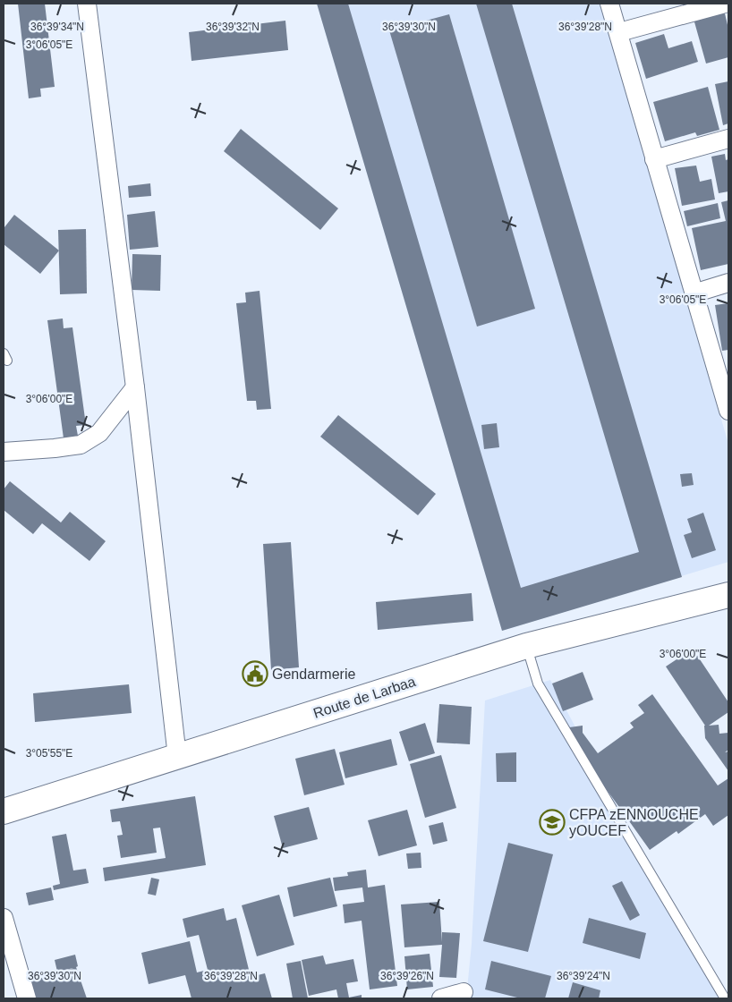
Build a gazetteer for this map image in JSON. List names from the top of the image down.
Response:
{
  "streets": {
    "main road": ["Route de Larbaa"]
  },
  "places": {
    "public building": ["Gendarmerie"],
    "school or university": ["CFPA zENNOUCHE yOUCEF"]
  },
  "coordinates": [
    "36°39'32\"N",
    "36°39'30\"N",
    "36°39'28\"N",
    "36°39'34\"N",
    "3°06'05\"E",
    "3°06'00\"E",
    "3°05'55\"E",
    "36°39'26\"N",
    "36°39'24\"N"
  ]
}
